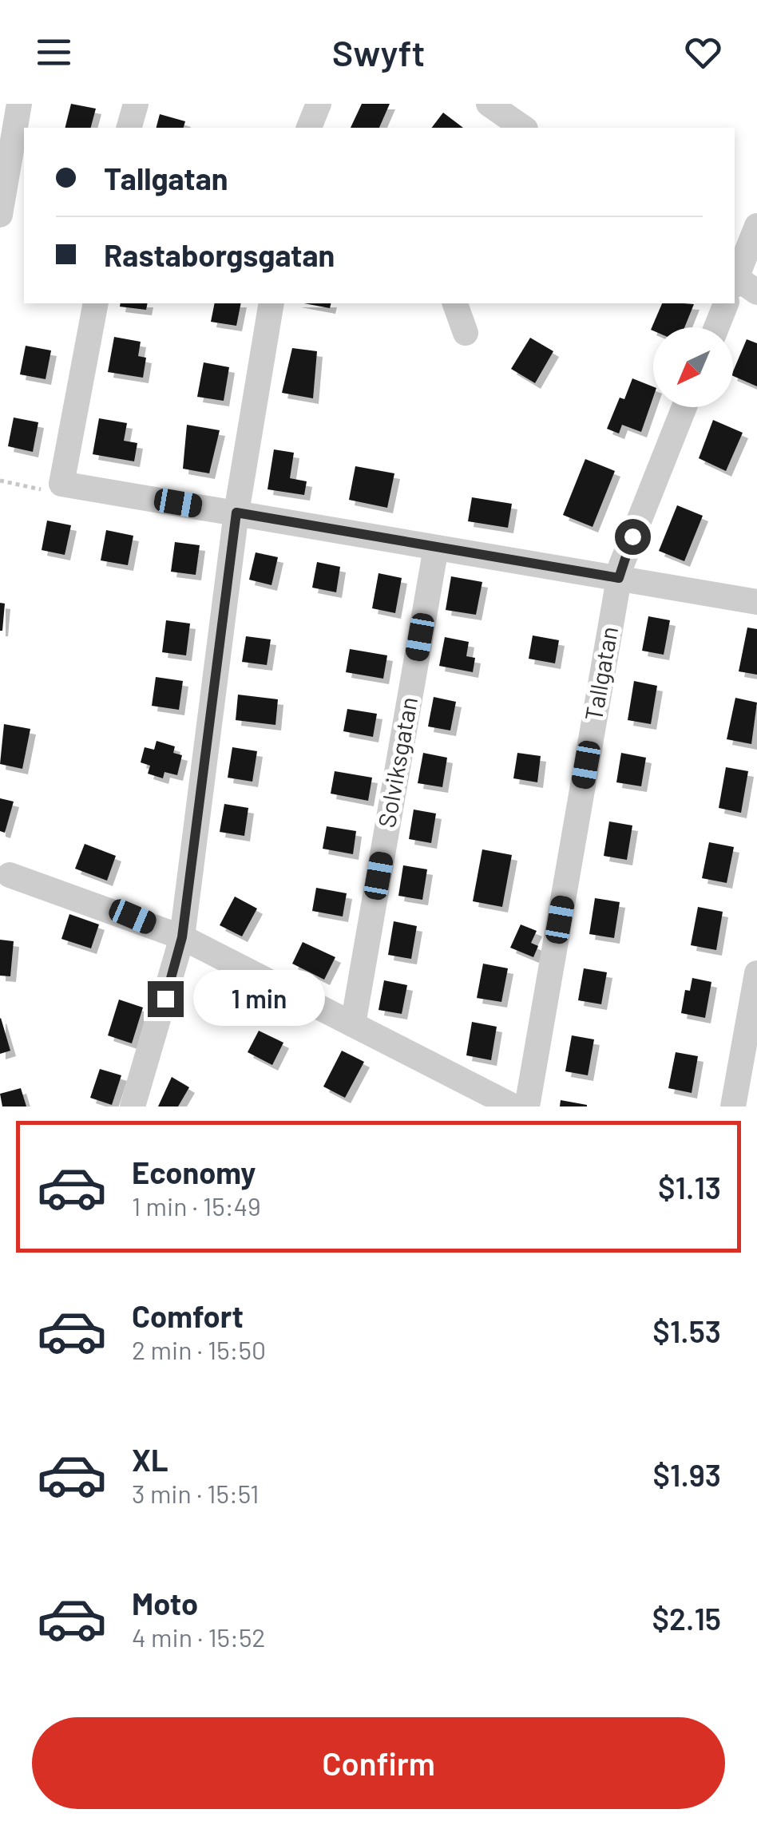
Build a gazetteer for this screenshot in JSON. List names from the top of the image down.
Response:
{
  "streets": {
    "street": ["Tallgatan", "Solviksgatan"]
  },
  "north": "bottom left",
  "page": {
    "header": "Swyft",
    "banner": ["Tallgatan", "Rastaborgsgatan"],
    "bubble": "1 min",
    "list": [
      {
        "name": "Economy",
        "note": "1 min · 15:49",
        "value": "$1.13"
      },
      {
        "name": "Comfort",
        "note": "2 min · 15:50",
        "value": "$1.53"
      },
      {
        "name": "XL",
        "note": "3 min · 15:51",
        "value": "$1.93"
      },
      {
        "name": "Moto",
        "note": "4 min · 15:52",
        "value": "$2.15"
      }
    ],
    "buttons": "Confirm"
  }
}
